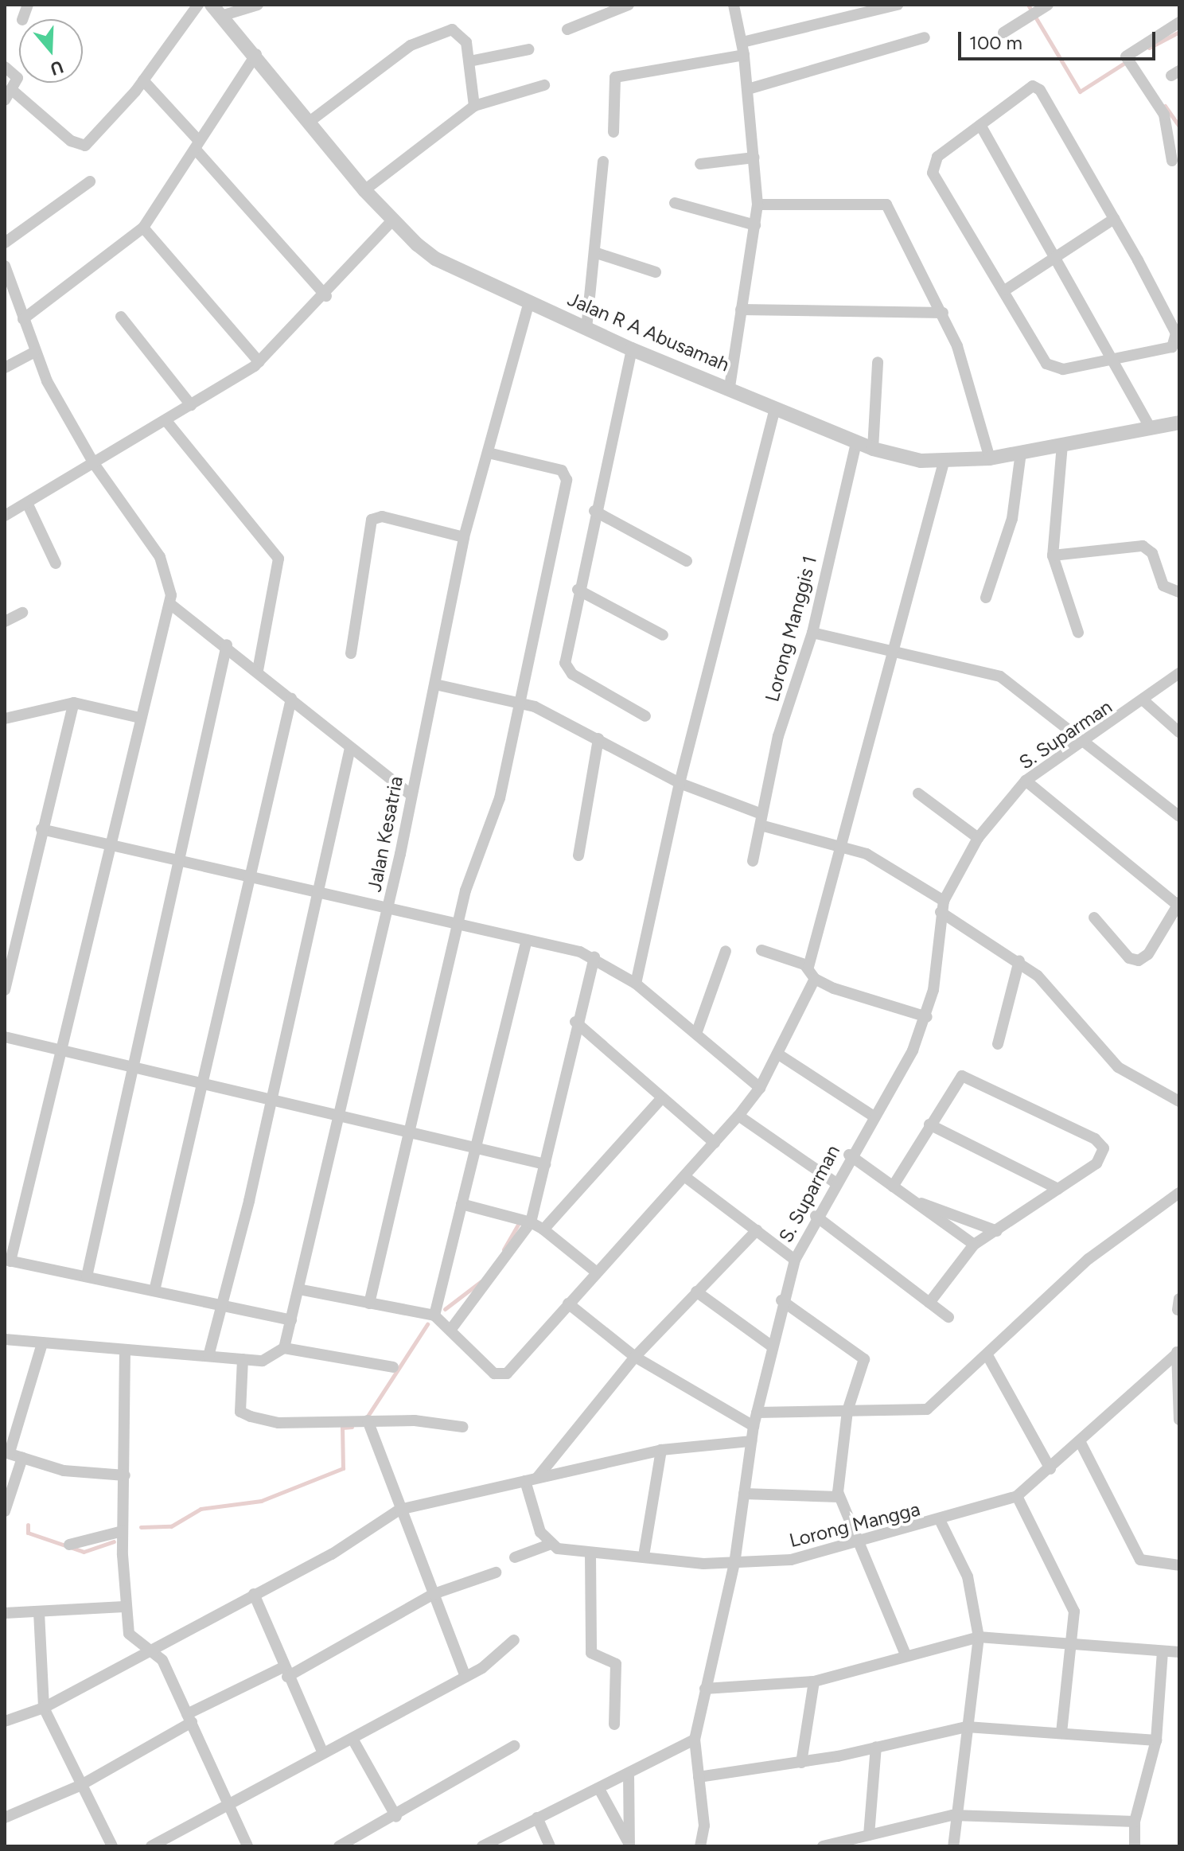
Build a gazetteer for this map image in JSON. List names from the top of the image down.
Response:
{
  "streets": {
    "street": [
      "Jalan R A Abusamah",
      "Lorong Manggis 1",
      "S. Suparman",
      "Jalan Kesatria",
      "Lorong Mangga"
    ]
  },
  "crossings": [
    ["Jalan R A Abusamah", "Lorong Manggis 1"],
    ["Jalan R A Abusamah", "Jalan Kesatria"],
    ["S. Suparman", "Lorong Mangga"]
  ],
  "scale_bar": "100 m",
  "north": "bottom"
}
